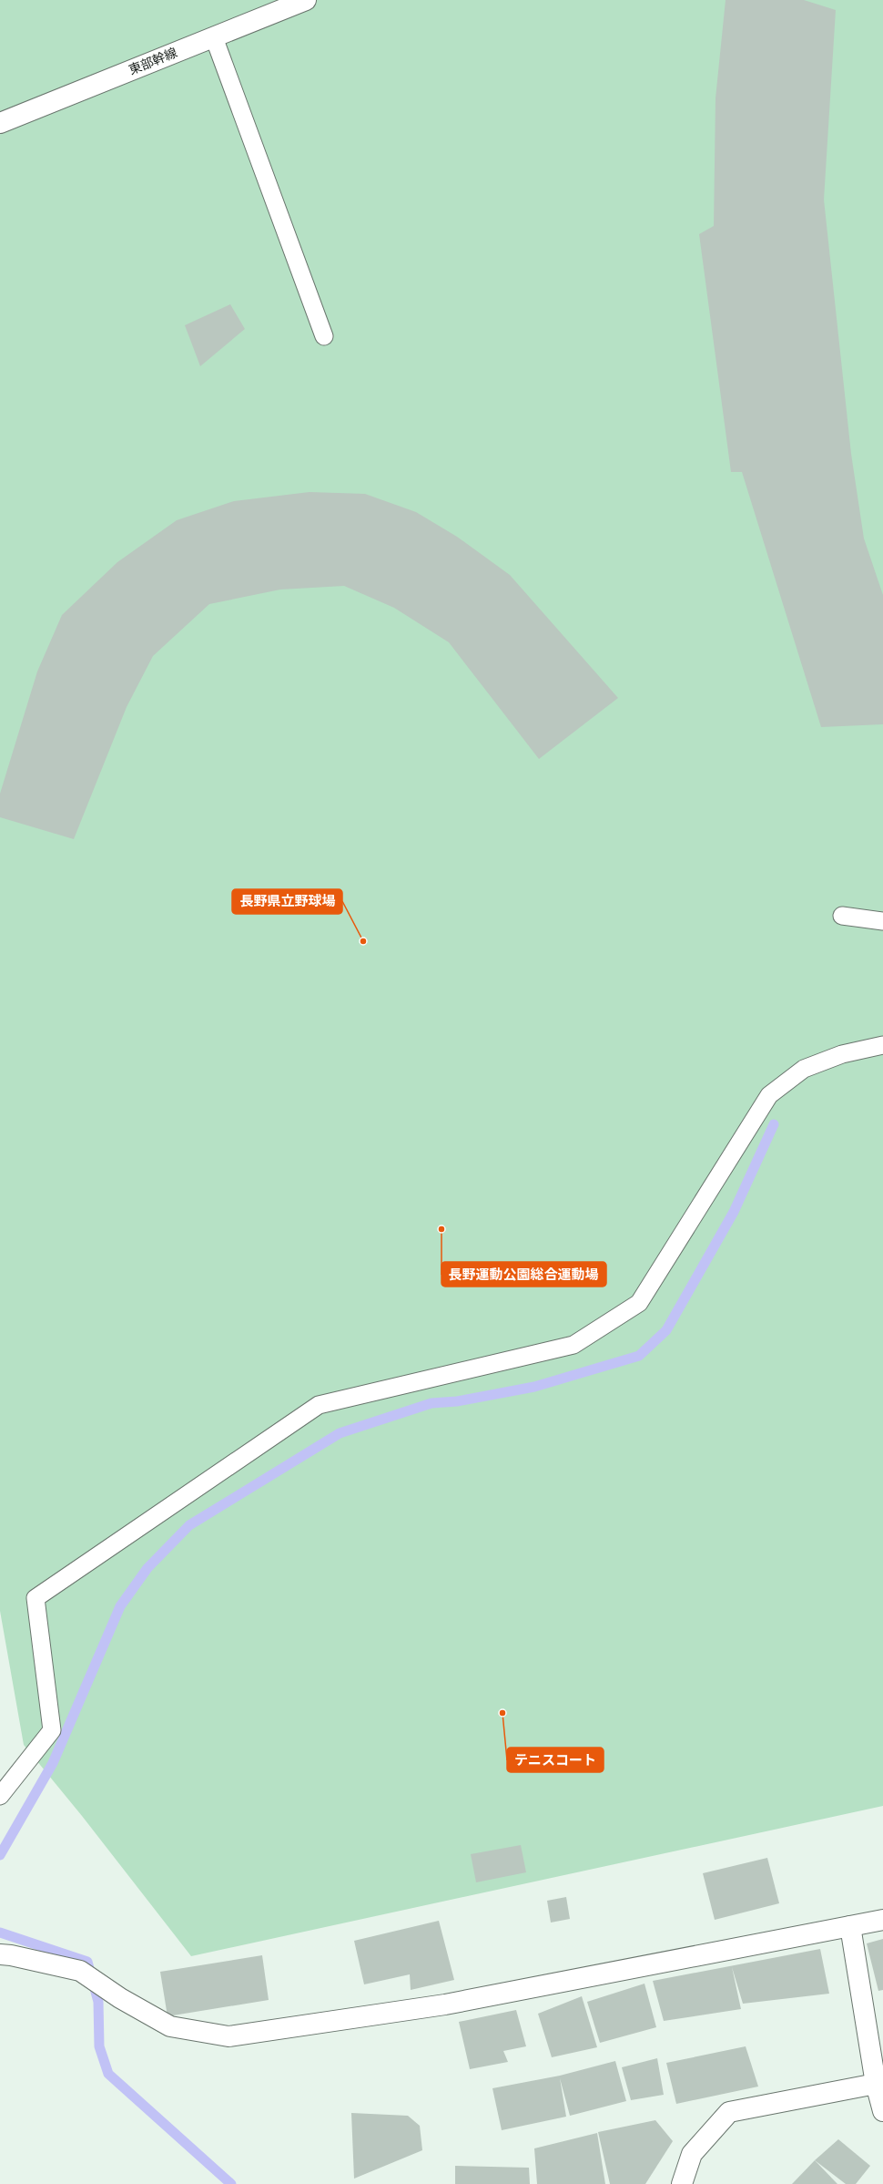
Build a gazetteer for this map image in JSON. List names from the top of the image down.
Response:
{
  "streets": {
    "street": ["東部幹線"]
  },
  "places": ["長野県立野球場", "長野運動公園総合運動場", "テニスコート"]
}
